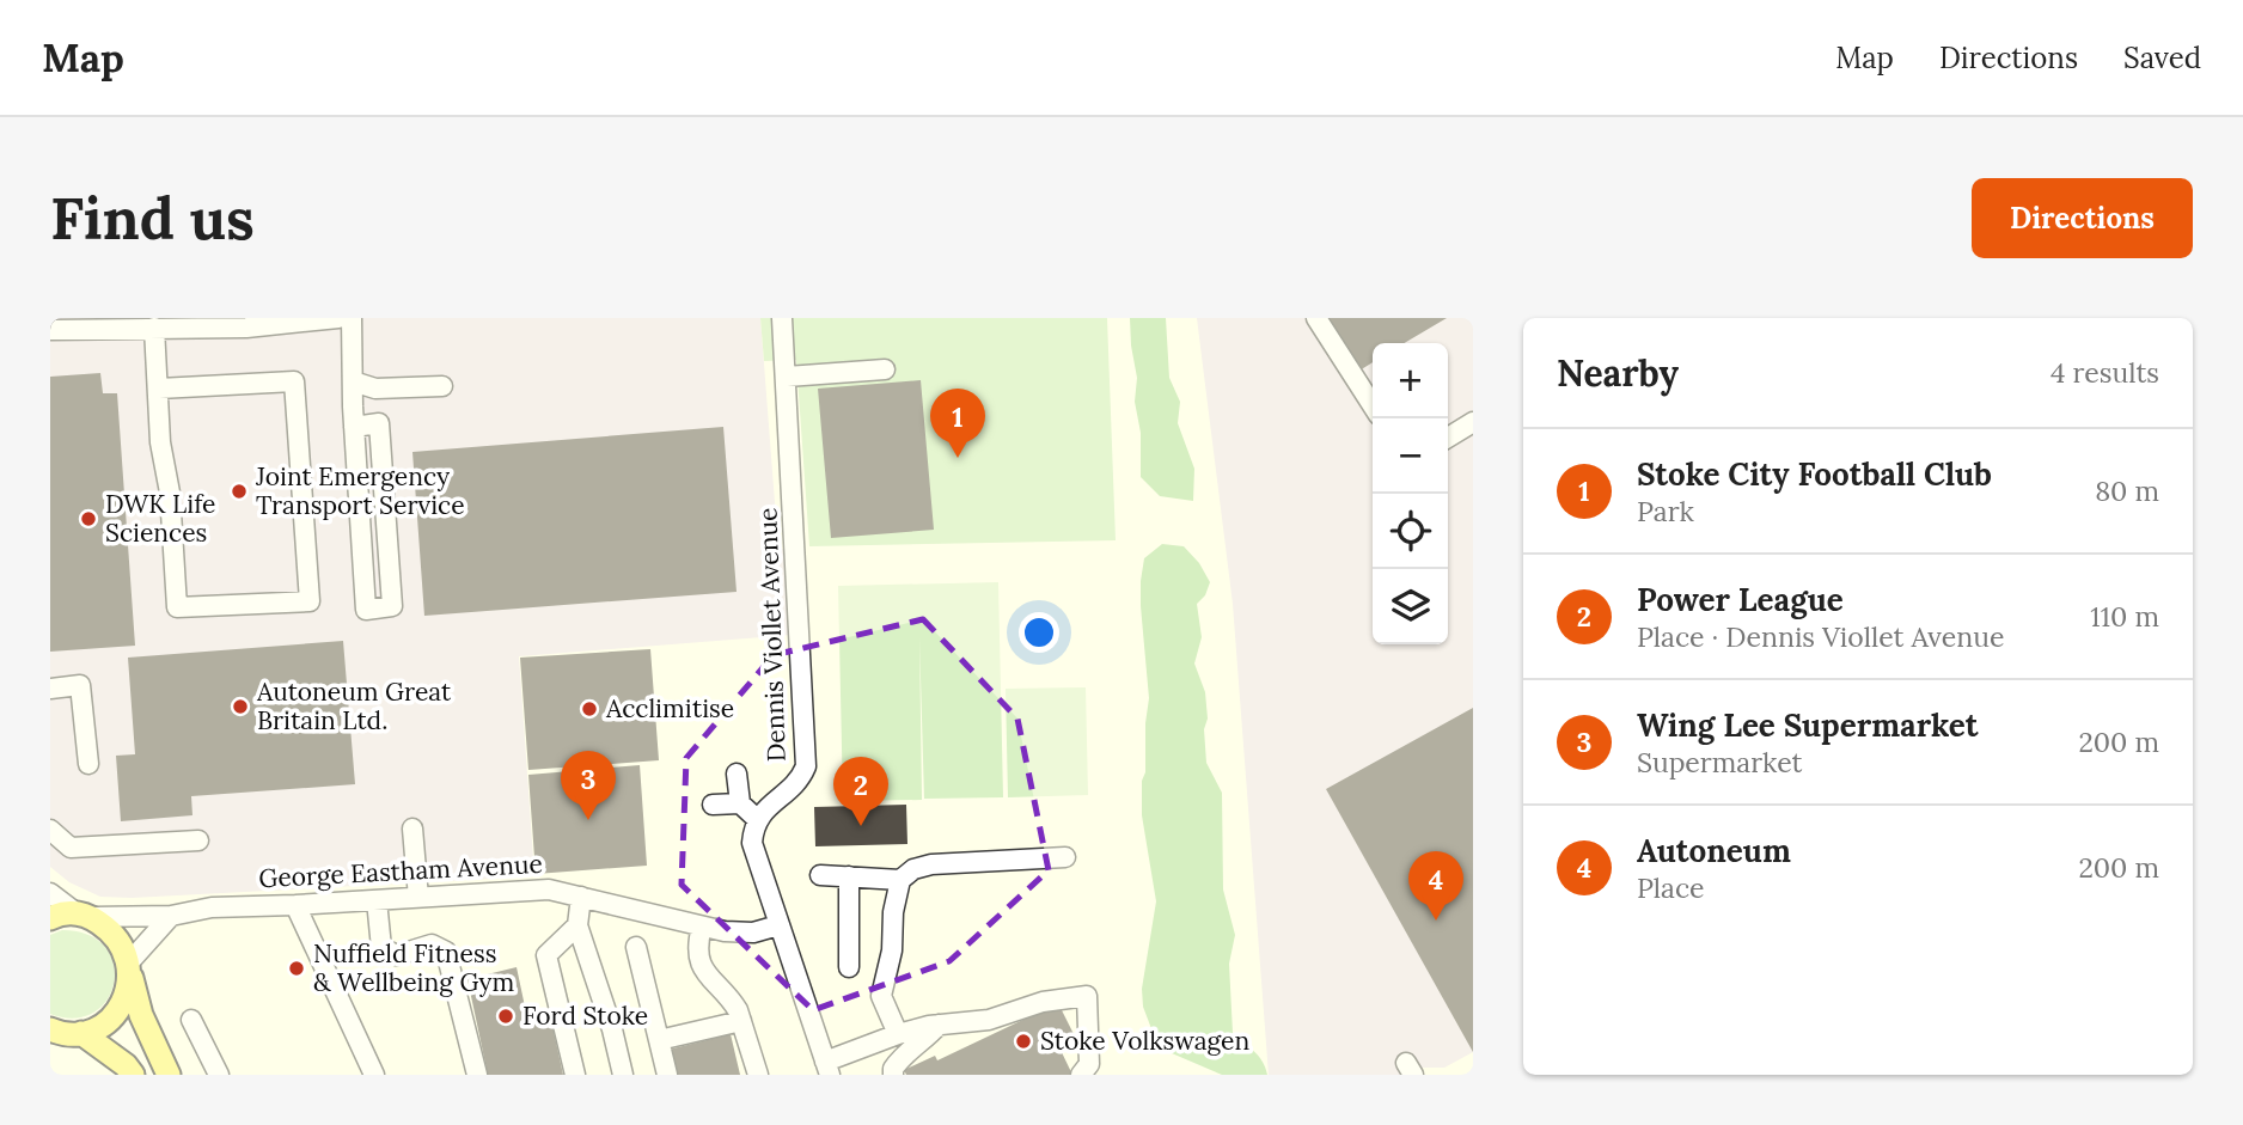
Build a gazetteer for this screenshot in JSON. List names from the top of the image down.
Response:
{
  "streets": {
    "street": ["Dennis Viollet Avenue", "George Eastham Avenue"]
  },
  "places": [
    "Joint Emergency Transport Service",
    "DWK Life Sciences",
    "Autoneum Great Britain Ltd.",
    "Acclimitise",
    "Nuffield Fitness & Wellbeing Gym",
    "Ford Stoke",
    "Stoke Volkswagen"
  ],
  "page": {
    "header": "Map",
    "nav": ["Map", "Directions", "Saved"],
    "buttons": "Directions",
    "title": "Find us",
    "heading": ["Nearby", "4 results"],
    "map_buttons": ["+", "−"],
    "pins": [
      "1",
      "3",
      "2",
      "4"
    ],
    "list": [
      {
        "mark": "1",
        "name": "Stoke City Football Club",
        "note": "Park",
        "value": "80 m"
      },
      {
        "mark": "2",
        "name": "Power League",
        "note": "Place · Dennis Viollet Avenue",
        "value": "110 m"
      },
      {
        "mark": "3",
        "name": "Wing Lee Supermarket",
        "note": "Supermarket",
        "value": "200 m"
      },
      {
        "mark": "4",
        "name": "Autoneum",
        "note": "Place",
        "value": "200 m"
      }
    ]
  }
}
